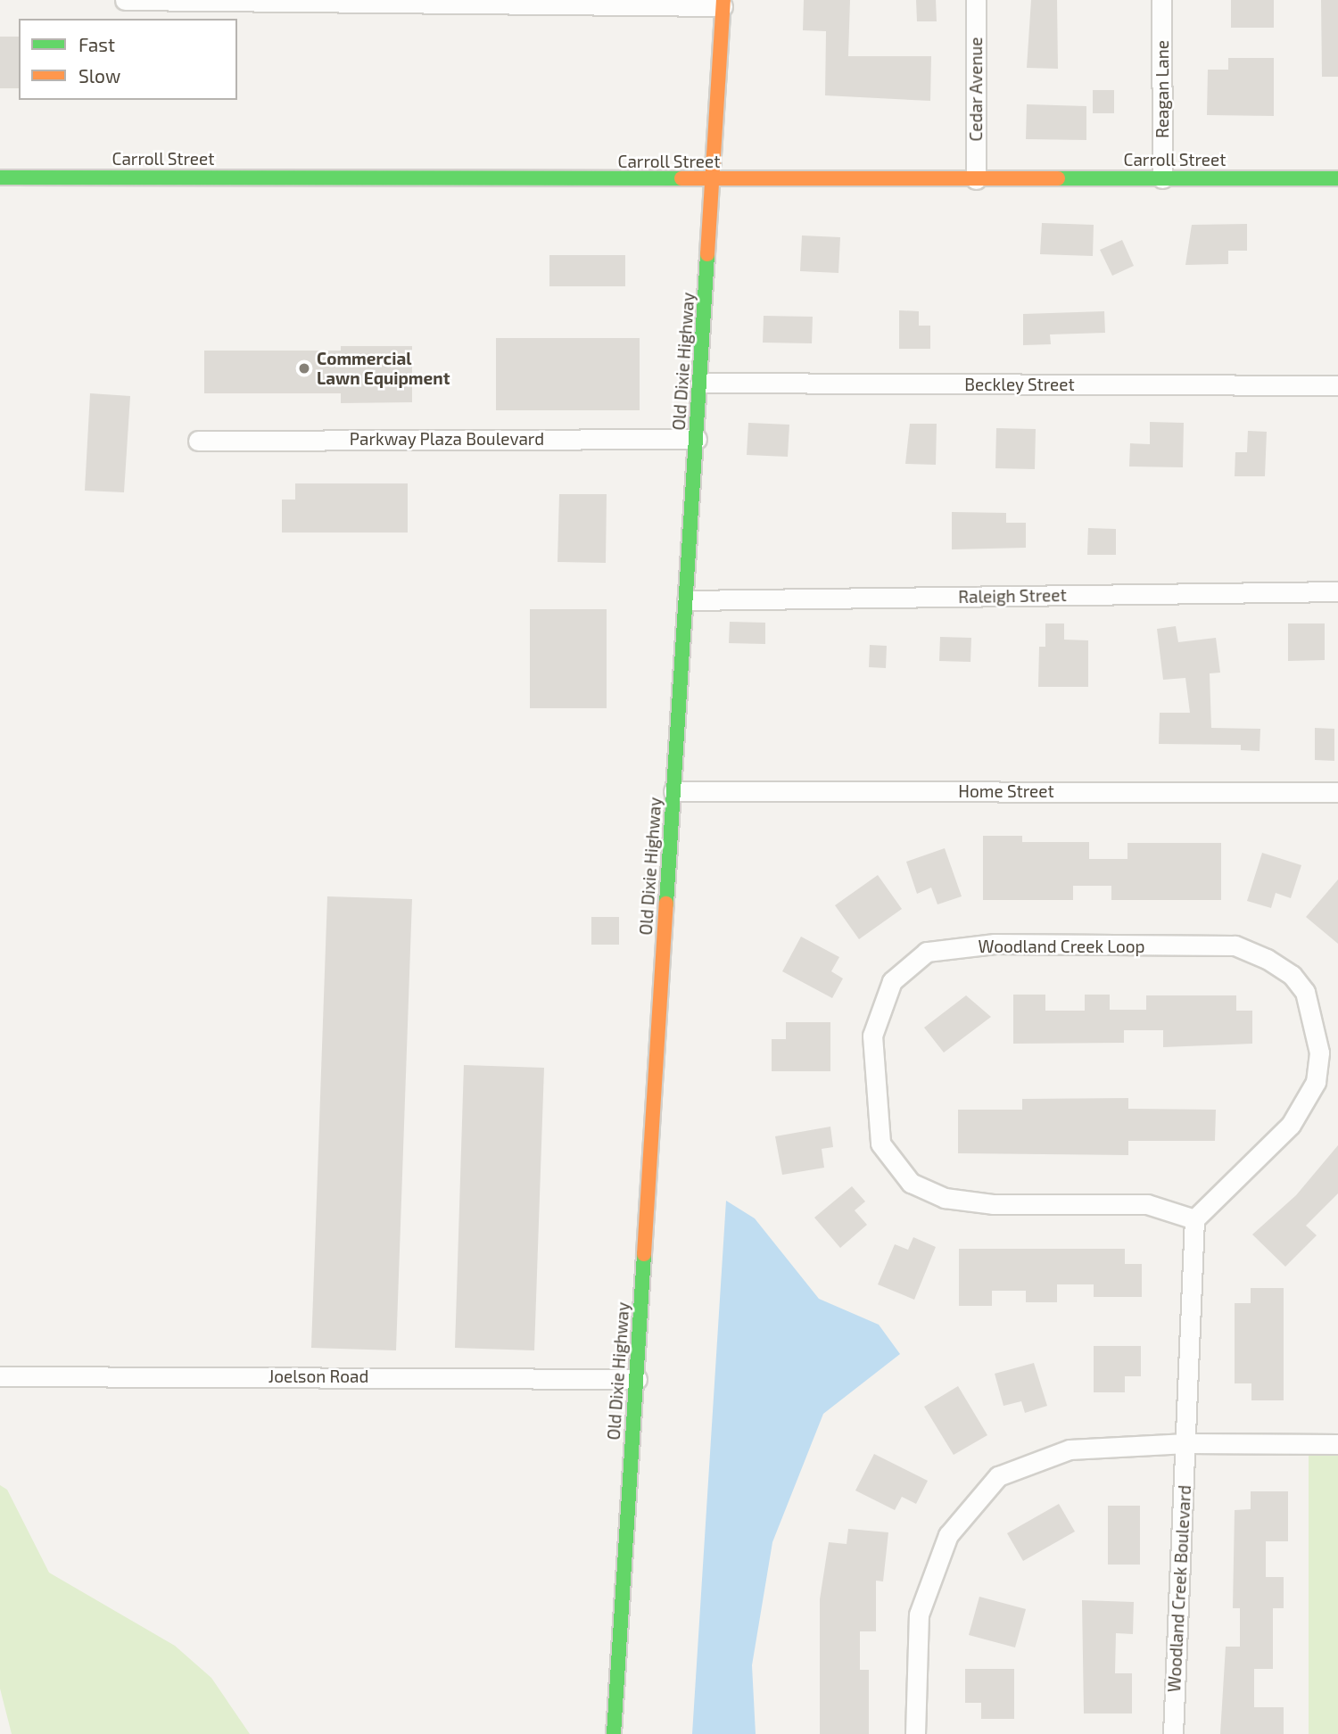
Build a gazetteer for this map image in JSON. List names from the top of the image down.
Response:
{
  "streets": {
    "street": [
      "Cedar Avenue",
      "Reagan Lane",
      "Carroll Street",
      "Old Dixie Highway",
      "Beckley Street",
      "Parkway Plaza Boulevard",
      "Raleigh Street",
      "Home Street",
      "Woodland Creek Loop",
      "Joelson Road",
      "Woodland Creek Boulevard"
    ]
  },
  "crossings": [
    ["Cedar Avenue", "Carroll Street"],
    ["Reagan Lane", "Carroll Street"],
    ["Carroll Street", "Old Dixie Highway"],
    ["Old Dixie Highway", "Beckley Street"],
    ["Old Dixie Highway", "Parkway Plaza Boulevard"],
    ["Old Dixie Highway", "Raleigh Street"],
    ["Old Dixie Highway", "Home Street"],
    ["Old Dixie Highway", "Joelson Road"]
  ],
  "places": ["Commercial Lawn Equipment"],
  "legend": ["Fast", "Slow"]
}
